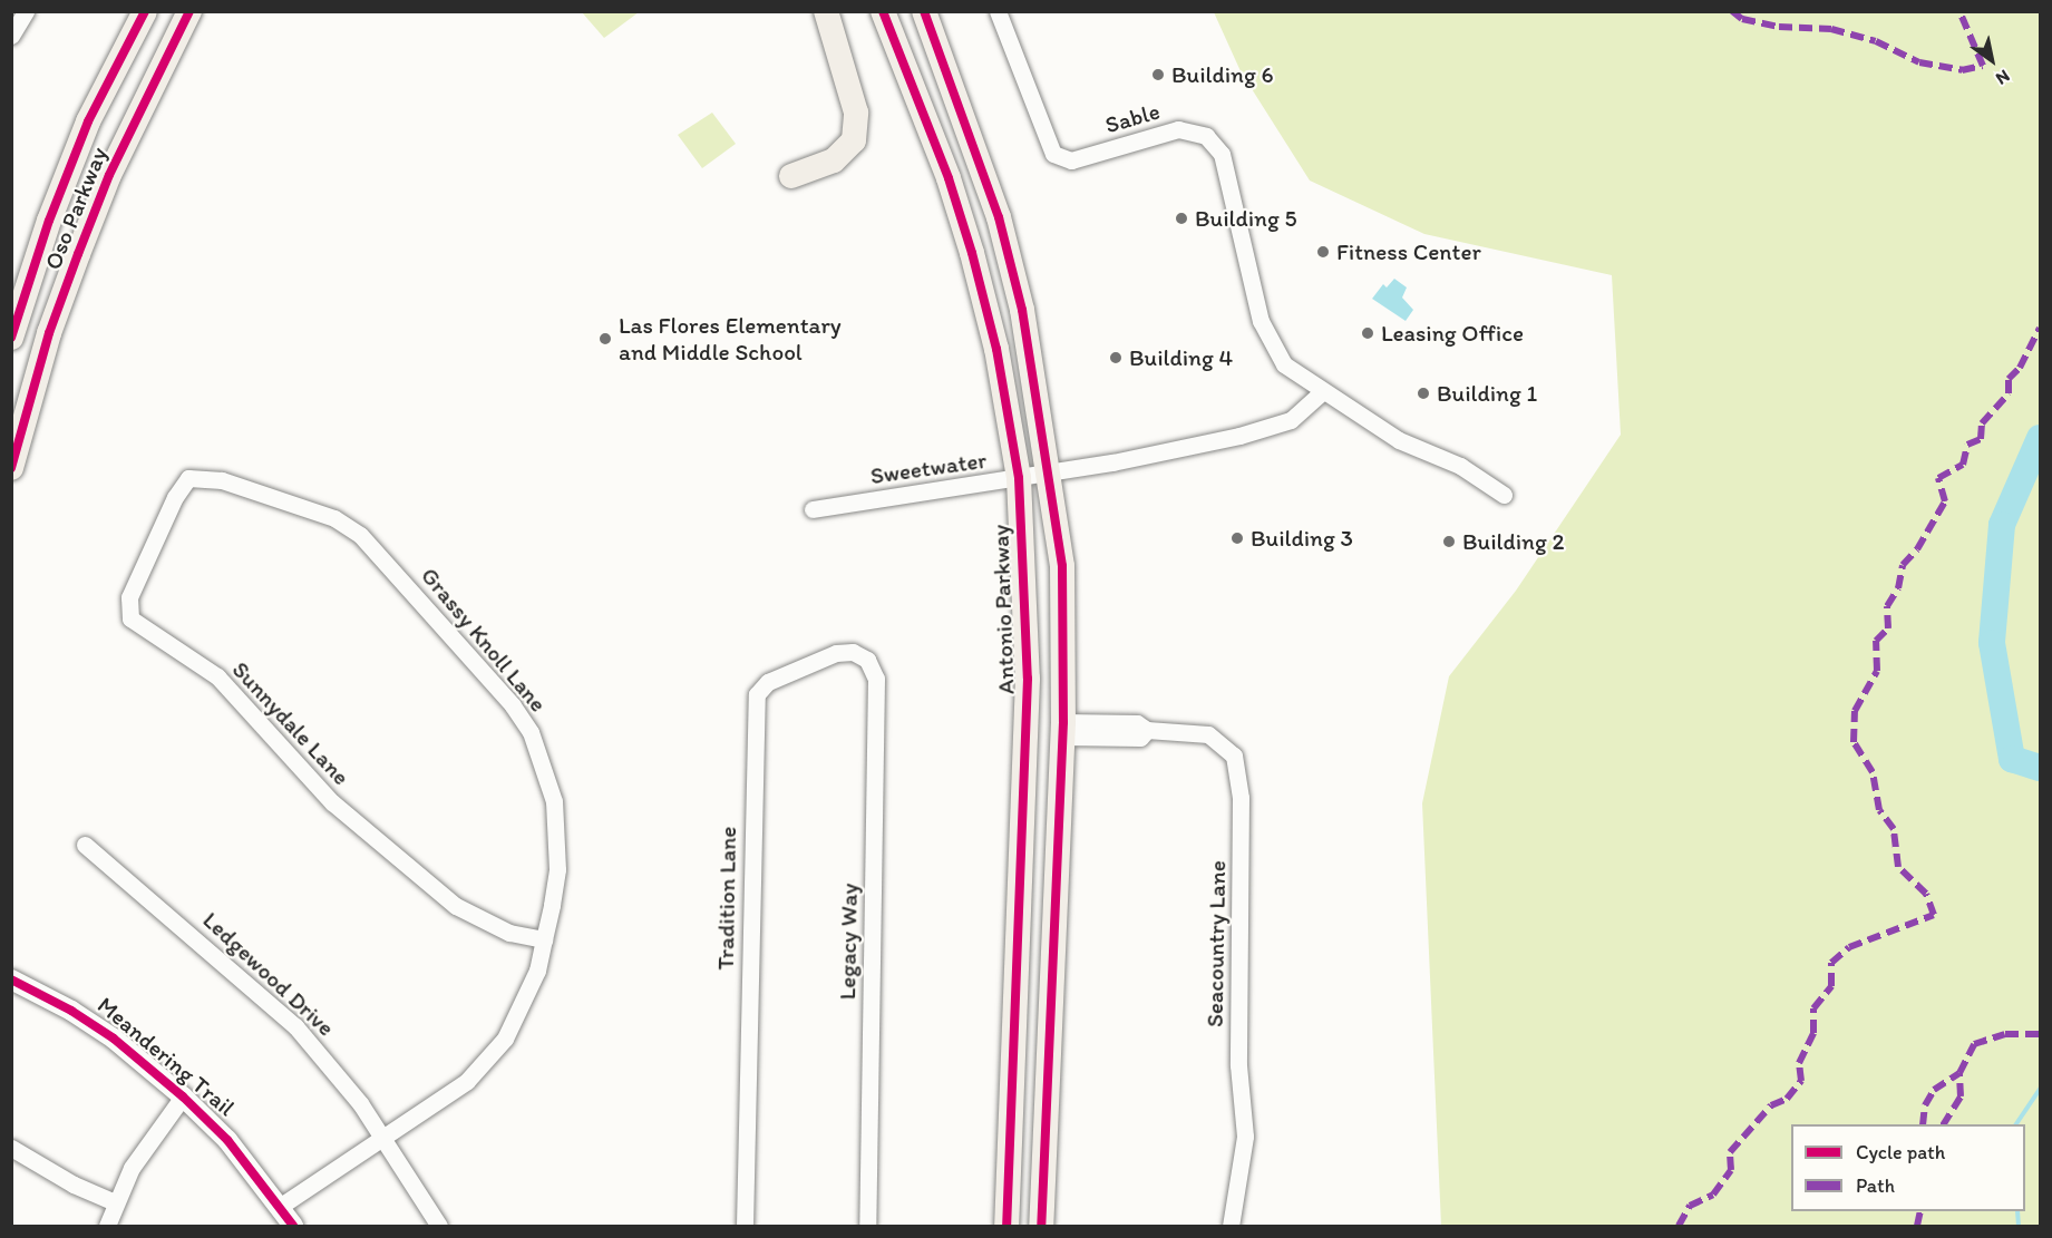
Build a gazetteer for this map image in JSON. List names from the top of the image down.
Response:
{
  "streets": {
    "main road": ["Oso Parkway", "Antonio Parkway"],
    "street": [
      "Sable",
      "Sweetwater",
      "Grassy Knoll Lane",
      "Sunnydale Lane",
      "Tradition Lane",
      "Legacy Way",
      "Seacountry Lane",
      "Ledgewood Drive",
      "Meandering Trail"
    ]
  },
  "crossings": [
    ["Sweetwater", "Antonio Parkway"],
    ["Grassy Knoll Lane", "Sunnydale Lane"],
    ["Grassy Knoll Lane", "Ledgewood Drive"],
    ["Grassy Knoll Lane", "Meandering Trail"],
    ["Tradition Lane", "Legacy Way"]
  ],
  "places": [
    "Building 6",
    "Building 5",
    "Fitness Center",
    "Leasing Office",
    "Las Flores Elementary and Middle School",
    "Building 4",
    "Building 1",
    "Building 3",
    "Building 2"
  ],
  "legend": ["Cycle path", "Path"],
  "north": "bottom right"
}
